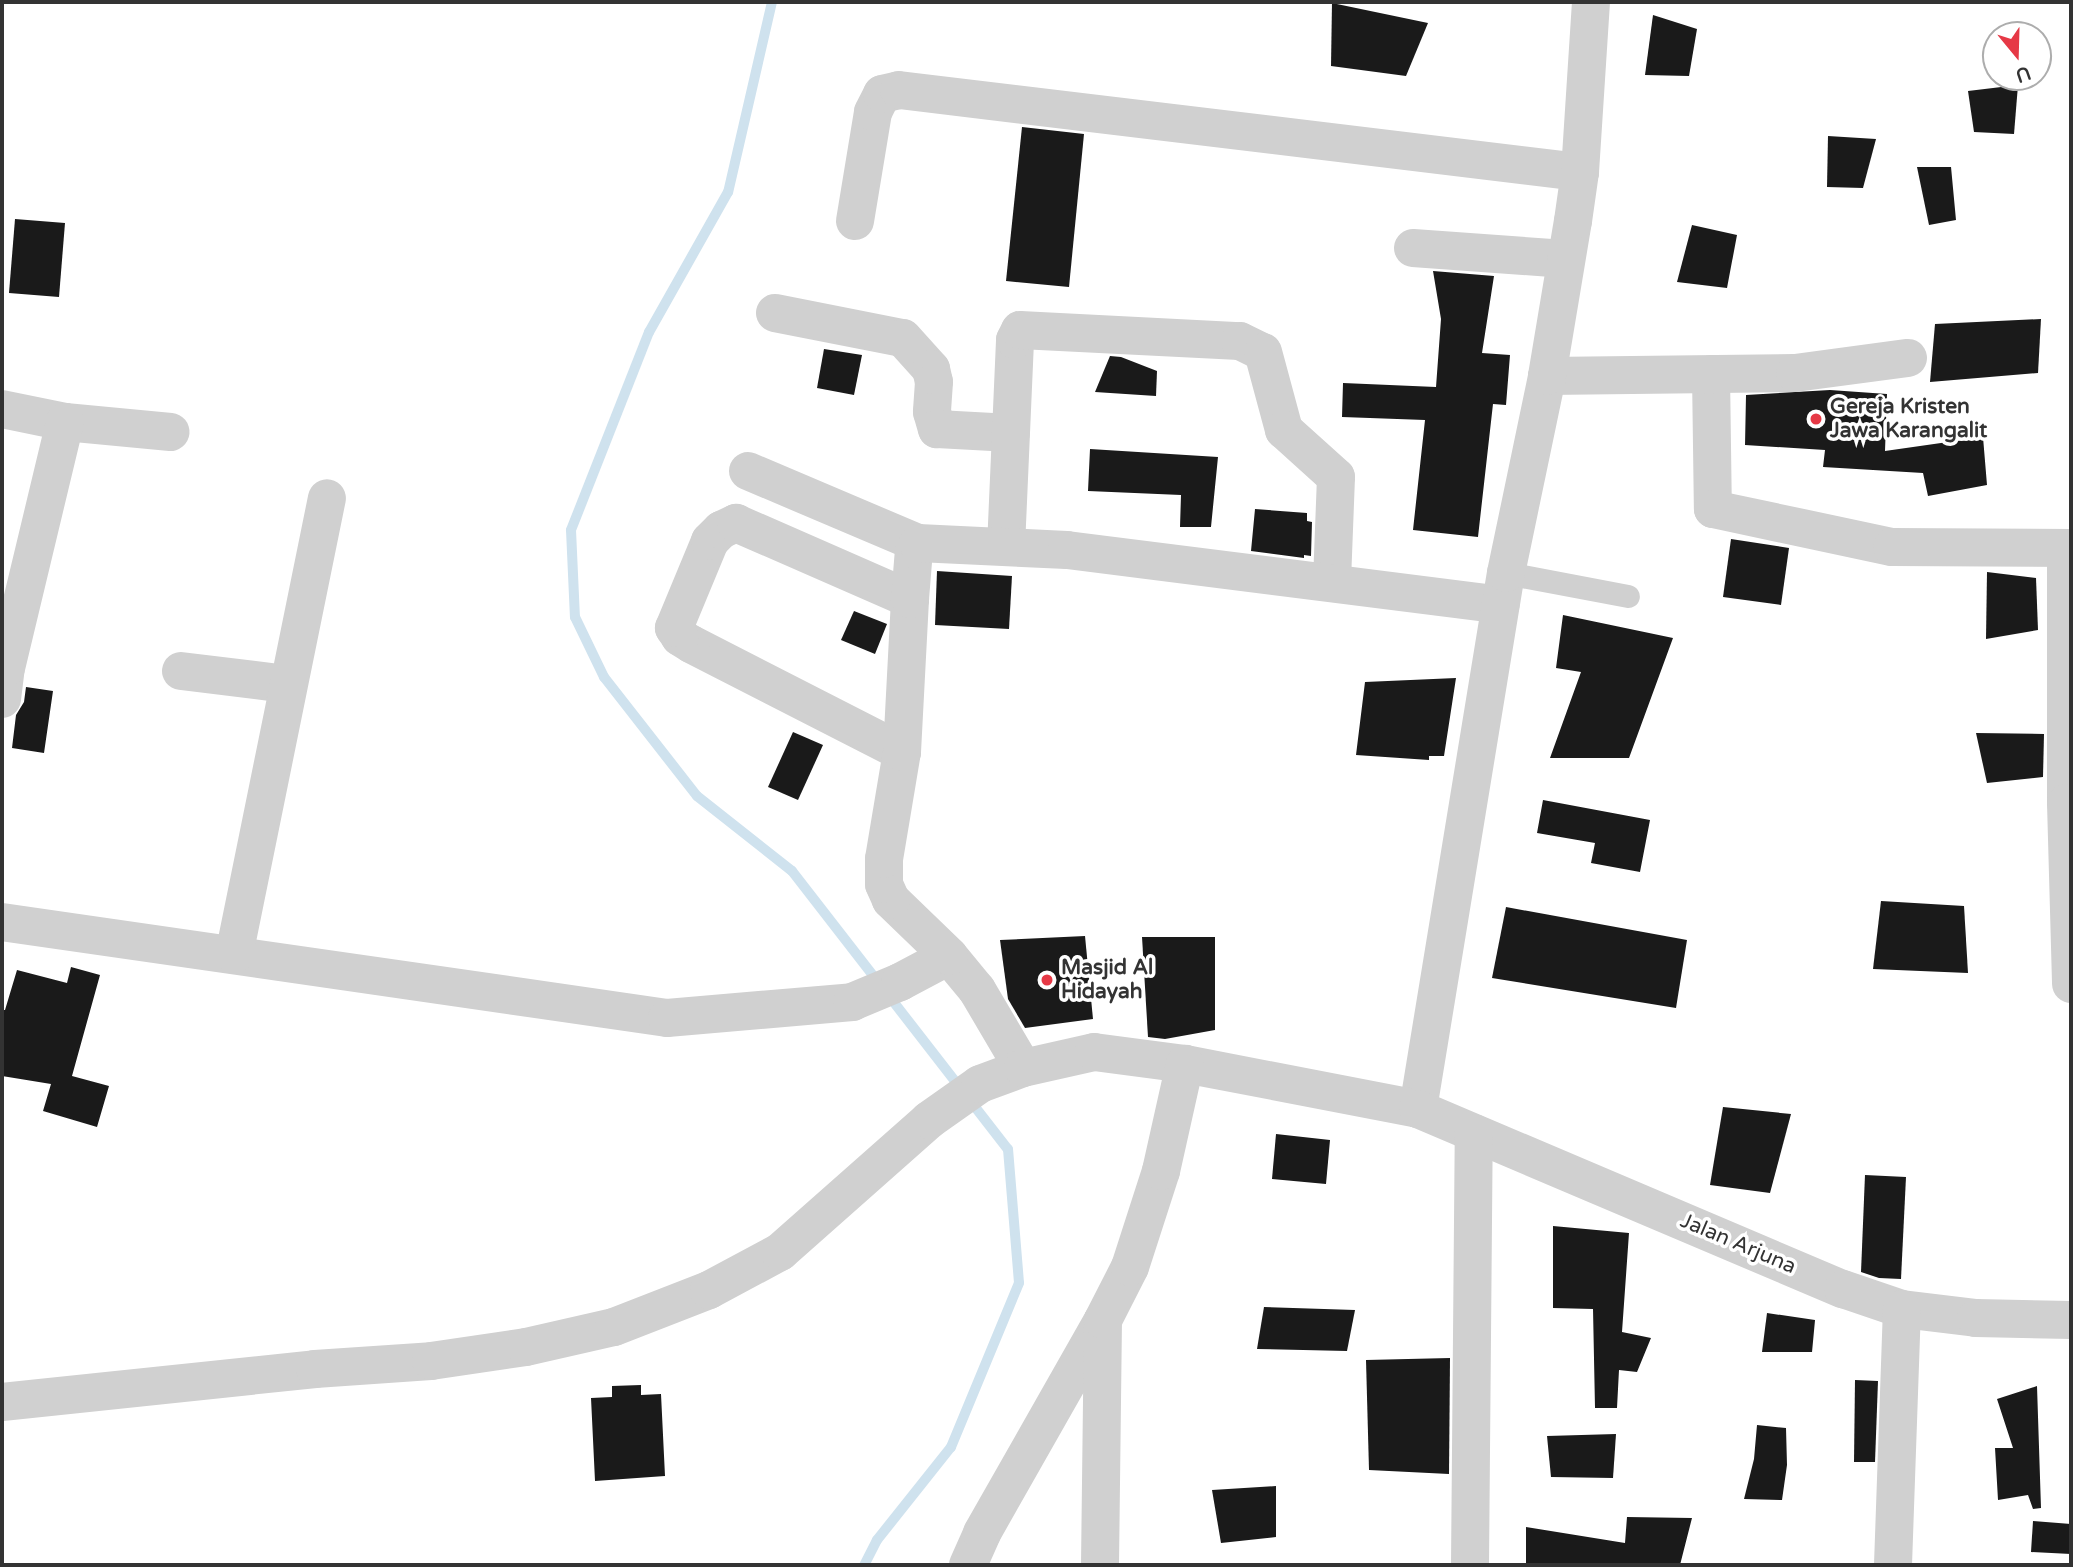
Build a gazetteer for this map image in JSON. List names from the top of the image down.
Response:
{
  "streets": {
    "street": ["Jalan Arjuna"]
  },
  "places": ["Gereja Kristen Jawa Karangalit", "Masjid Al Hidayah"],
  "north": "bottom"
}
